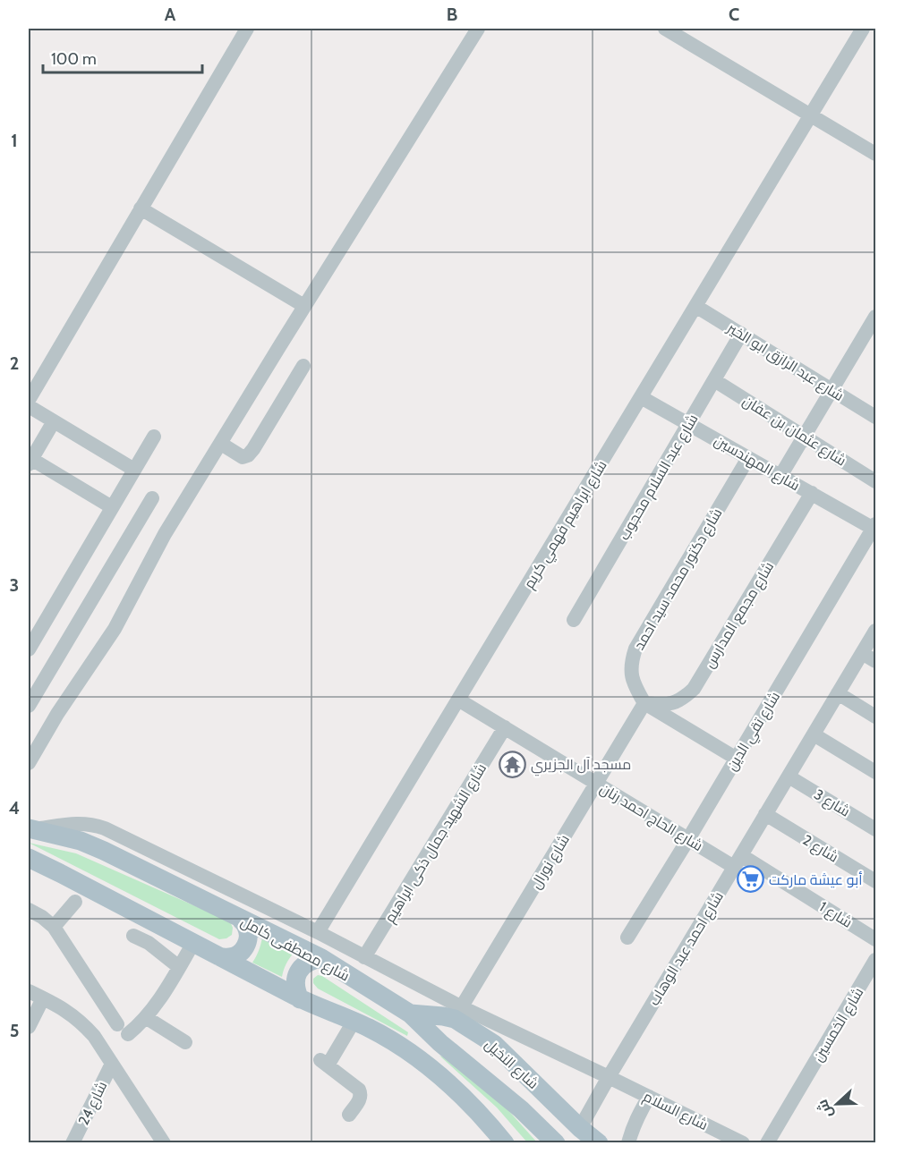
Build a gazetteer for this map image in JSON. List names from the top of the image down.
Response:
{
  "streets": {
    "main road": ["شارع مصطفى كامل", "شارع النخيل"],
    "street": [
      "شارع عبد الرازق ابو الخير",
      "شارع عثمان بن عفان",
      "شارع المهندسين",
      "شارع عبد السلام محجوب",
      "شارع ابراهيم فهمي كريم",
      "شارع دكتور محمد سيد احمد",
      "شارع مجمع المدارس",
      "شارع تقي الدين",
      "شارع 3",
      "شارع الحاج احمد رنان",
      "شارع الشهيد جمال ذكى ابراهيم",
      "شارع 2",
      "شارع نورال",
      "شارع 1",
      "شارع احمد عبد الوهاب",
      "شارع الخمسين",
      "شارع 24",
      "شارع السلام"
    ]
  },
  "crossings": [
    ["شارع عبد الرازق ابو الخير", "شارع عبد السلام محجوب"],
    ["شارع عبد الرازق ابو الخير", "شارع ابراهيم فهمي كريم"],
    ["شارع عثمان بن عفان", "شارع عبد السلام محجوب"],
    ["شارع المهندسين", "شارع عبد السلام محجوب"],
    ["شارع المهندسين", "شارع ابراهيم فهمي كريم"],
    ["شارع المهندسين", "شارع دكتور محمد سيد احمد"],
    ["شارع المهندسين", "شارع مجمع المدارس"],
    ["شارع المهندسين", "شارع تقي الدين"],
    ["شارع ابراهيم فهمي كريم", "شارع الحاج احمد رنان"],
    ["شارع ابراهيم فهمي كريم", "شارع السلام"],
    ["شارع دكتور محمد سيد احمد", "شارع مجمع المدارس"],
    ["شارع دكتور محمد سيد احمد", "شارع نورال"],
    ["شارع مجمع المدارس", "شارع نورال"],
    ["شارع تقي الدين", "شارع الحاج احمد رنان"],
    ["شارع 3", "شارع احمد عبد الوهاب"],
    ["شارع الحاج احمد رنان", "شارع الشهيد جمال ذكى ابراهيم"],
    ["شارع الحاج احمد رنان", "شارع نورال"],
    ["شارع الحاج احمد رنان", "شارع 1"],
    ["شارع الحاج احمد رنان", "شارع احمد عبد الوهاب"],
    ["شارع الشهيد جمال ذكى ابراهيم", "شارع السلام"],
    ["شارع 2", "شارع احمد عبد الوهاب"],
    ["شارع نورال", "شارع النخيل"],
    ["شارع نورال", "شارع السلام"],
    ["شارع 1", "شارع احمد عبد الوهاب"],
    ["شارع مصطفى كامل", "شارع النخيل"],
    ["شارع مصطفى كامل", "شارع السلام"],
    ["شارع احمد عبد الوهاب", "شارع النخيل"],
    ["شارع احمد عبد الوهاب", "شارع السلام"],
    ["شارع النخيل", "شارع السلام"]
  ],
  "places": {
    "temple": ["مسجد آل الجزيري"],
    "supermarket": ["أبو عيشة ماركت"]
  },
  "scale_bar": "100 m",
  "north": "left",
  "grid": {
    "columns": ["A", "B", "C"],
    "rows": [
      "1",
      "2",
      "3",
      "4",
      "5"
    ]
  }
}
